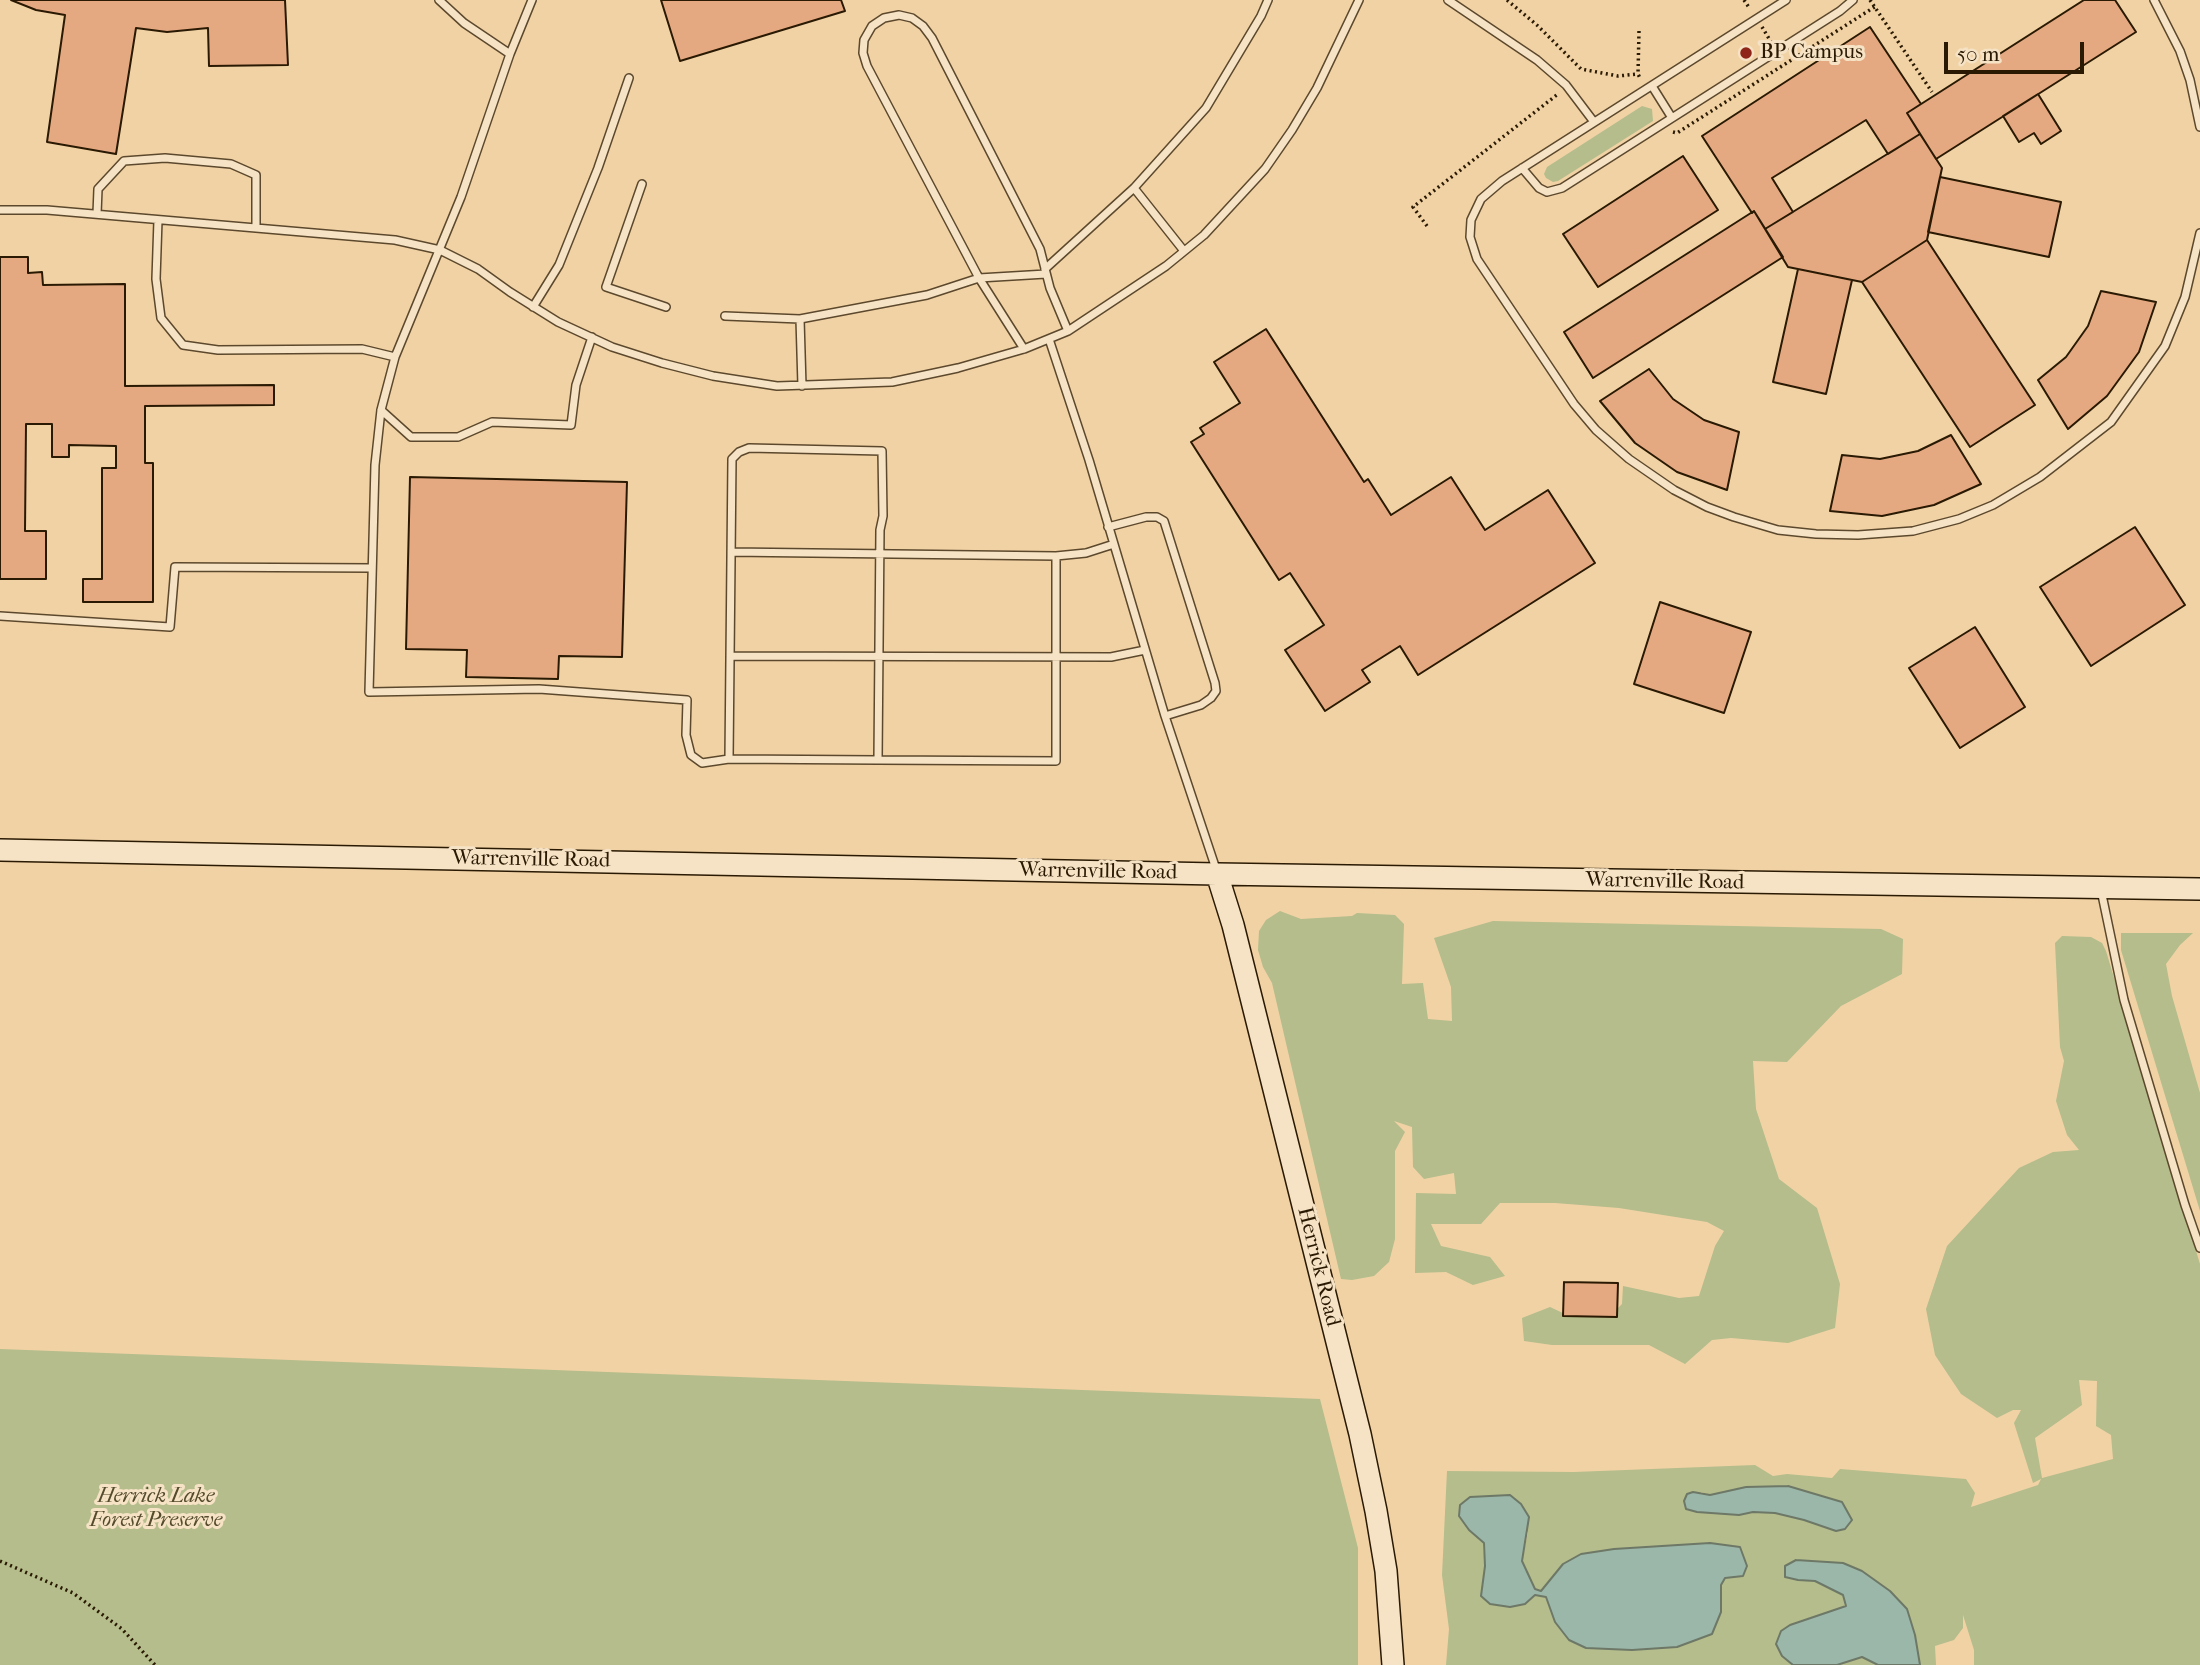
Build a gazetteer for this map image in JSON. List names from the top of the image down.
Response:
{
  "streets": {
    "main road": ["Warrenville Road", "Herrick Road"]
  },
  "crossings": [
    ["Warrenville Road", "Herrick Road"]
  ],
  "parks": ["Herrick Lake Forest Preserve"],
  "places": ["BP Campus"],
  "scale_bar": "50 m"
}
